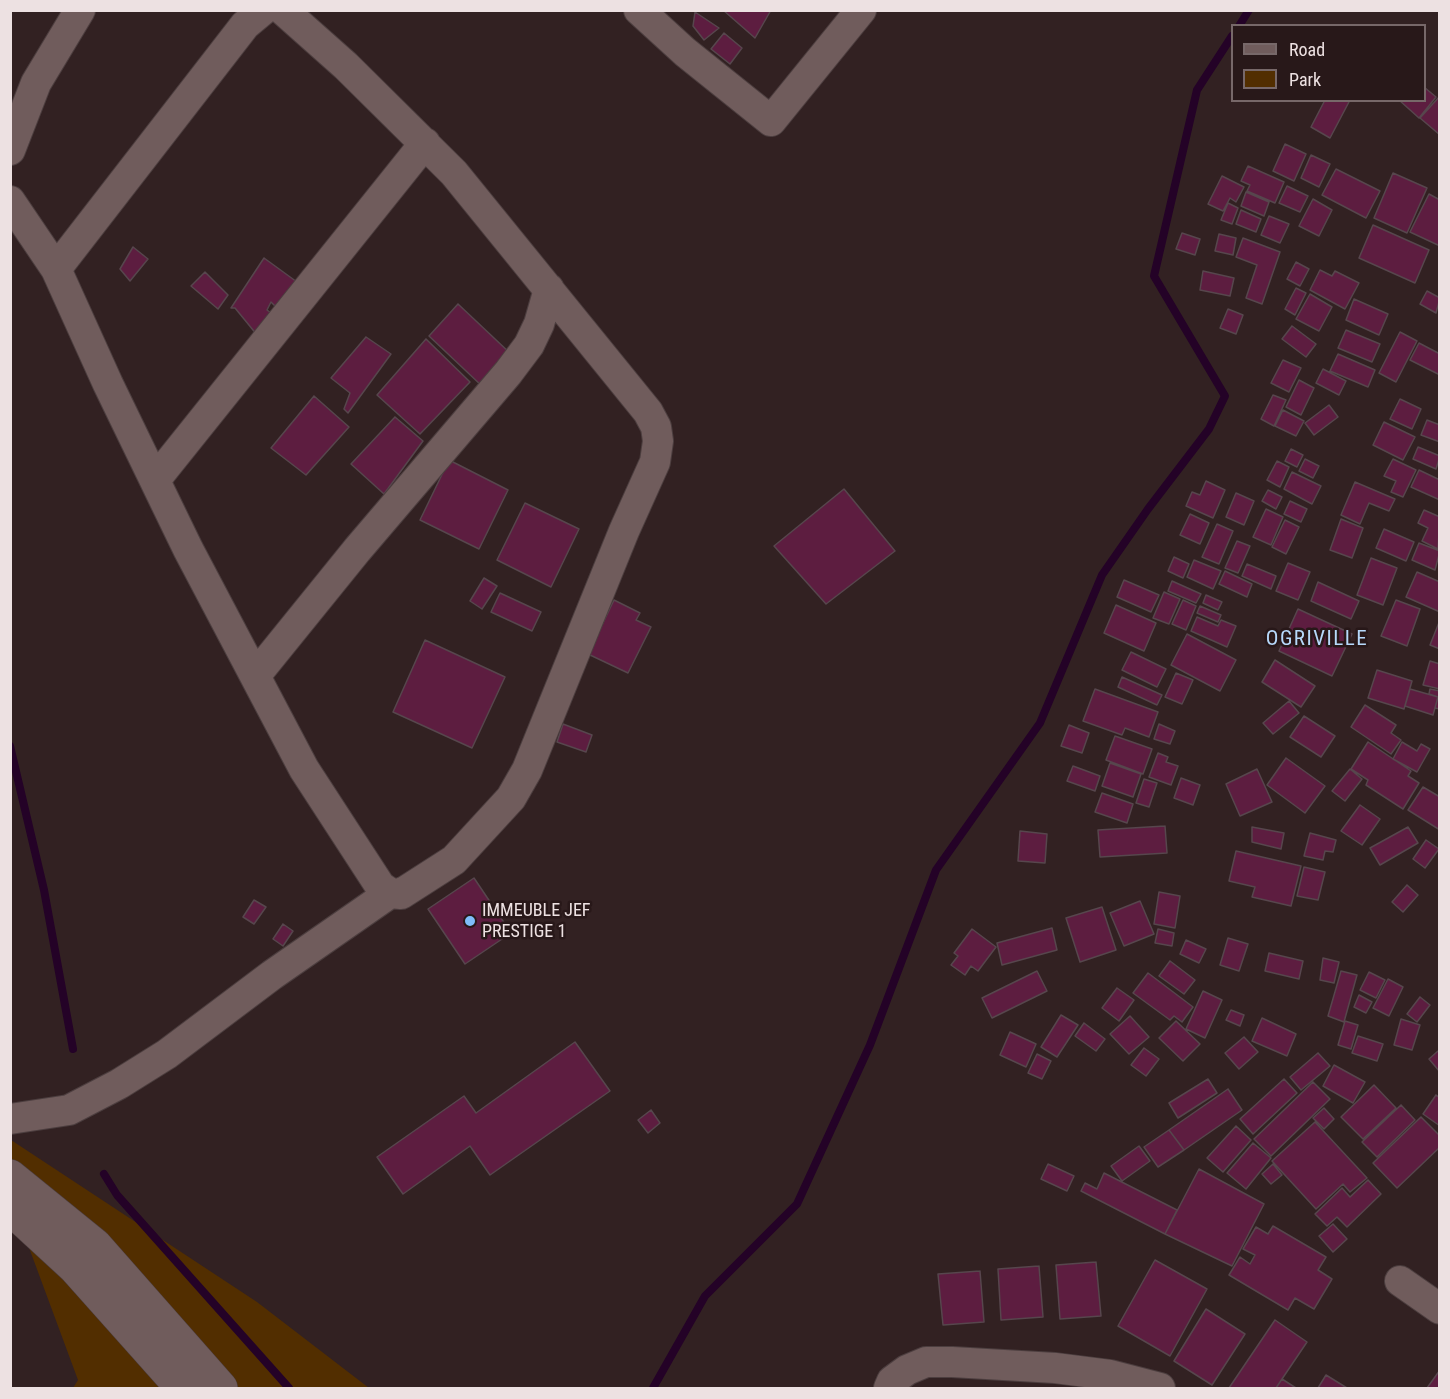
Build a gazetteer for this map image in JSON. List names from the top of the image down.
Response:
{
  "districts": ["OGRIVILLE"],
  "places": ["IMMEUBLE JEF PRESTIGE 1"],
  "legend": ["Road", "Park"]
}
